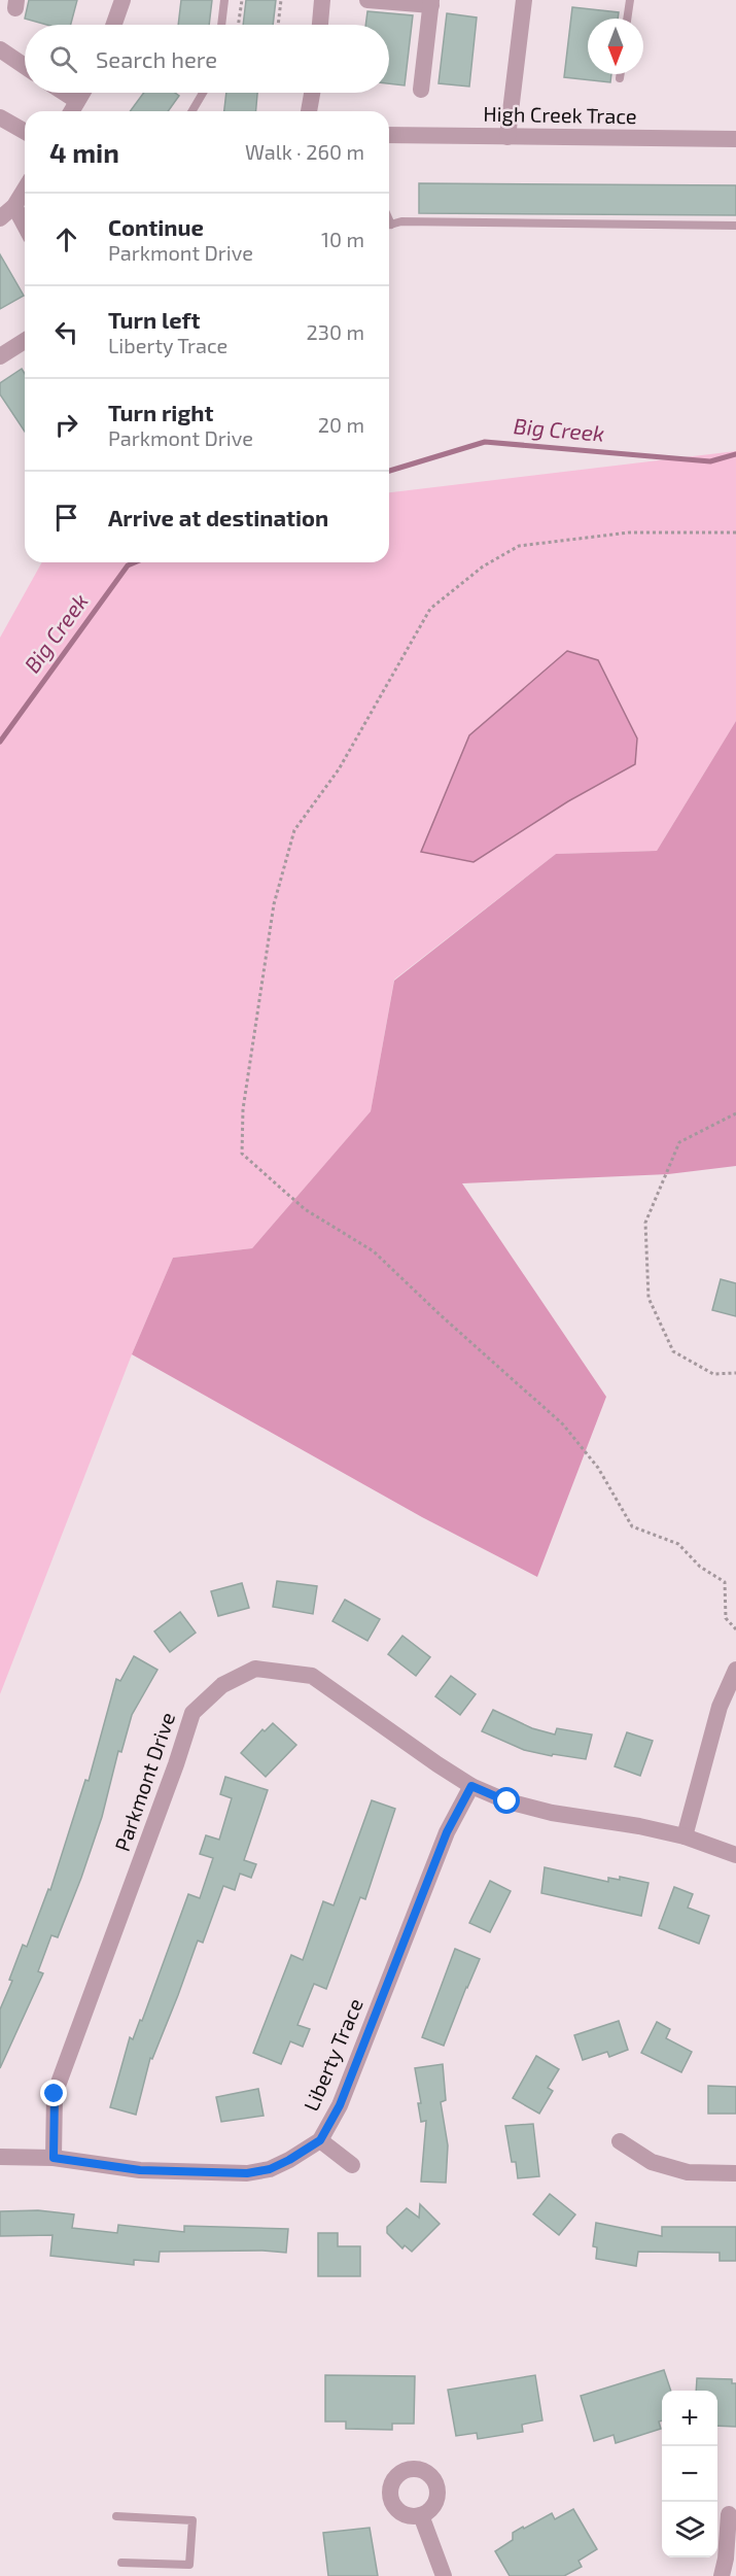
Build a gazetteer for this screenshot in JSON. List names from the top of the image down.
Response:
{
  "streets": {
    "street": ["High Creek Trace", "Parkmont Drive", "Liberty Trace"]
  },
  "crossings": [
    ["Parkmont Drive", "Liberty Trace"]
  ],
  "water": ["Big Creek"],
  "north": "bottom",
  "page": {
    "search": "Search here",
    "heading": ["4 min", "Walk · 260 m"],
    "list": [
      ["Continue", "Parkmont Drive", "10 m"],
      ["Turn left", "Liberty Trace", "230 m"],
      ["Turn right", "Parkmont Drive", "20 m"],
      "Arrive at destination"
    ],
    "map_buttons": ["+", "−"]
  }
}
